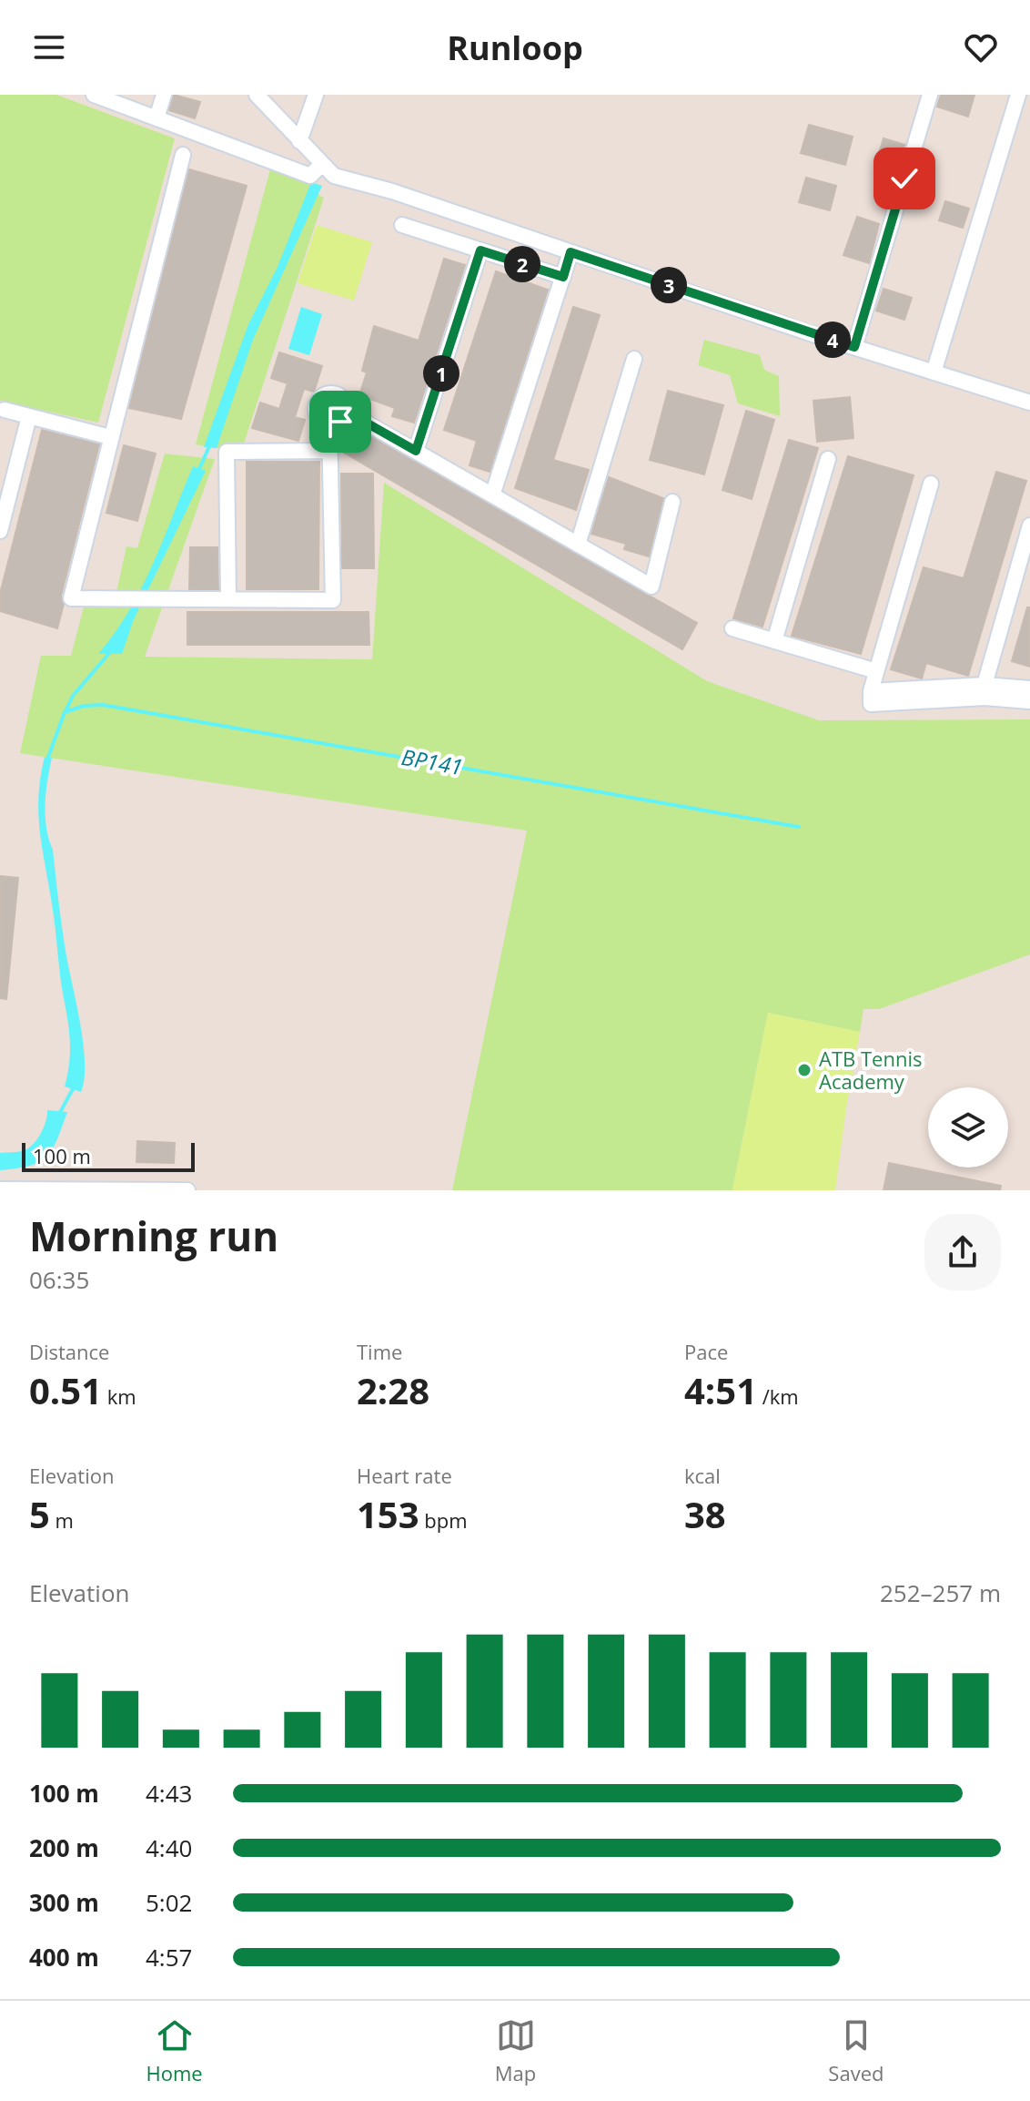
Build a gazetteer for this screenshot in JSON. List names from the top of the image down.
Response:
{
  "water": ["BP141"],
  "places": ["ATB Tennis Academy"],
  "scale_bar": "100 m",
  "page": {
    "header": "Runloop",
    "pins": [
      "2",
      "3",
      "4",
      "1"
    ],
    "scale": "100 m",
    "heading": ["Morning run", "06:35"],
    "stats": [
      ["Distance", "0.51 km"],
      ["Time", "2:28"],
      ["Pace", "4:51 /km"],
      ["Elevation", "5 m"],
      ["Heart rate", "153 bpm"],
      ["kcal", "38"]
    ],
    "chart": ["Elevation", "252–257 m"],
    "list": [
      {
        "name": "100 m",
        "note": "4:43"
      },
      {
        "name": "200 m",
        "note": "4:40"
      },
      {
        "name": "300 m",
        "note": "5:02"
      },
      {
        "name": "400 m",
        "note": "4:57"
      }
    ],
    "tabs": ["Home", "Map", "Saved"]
  }
}
